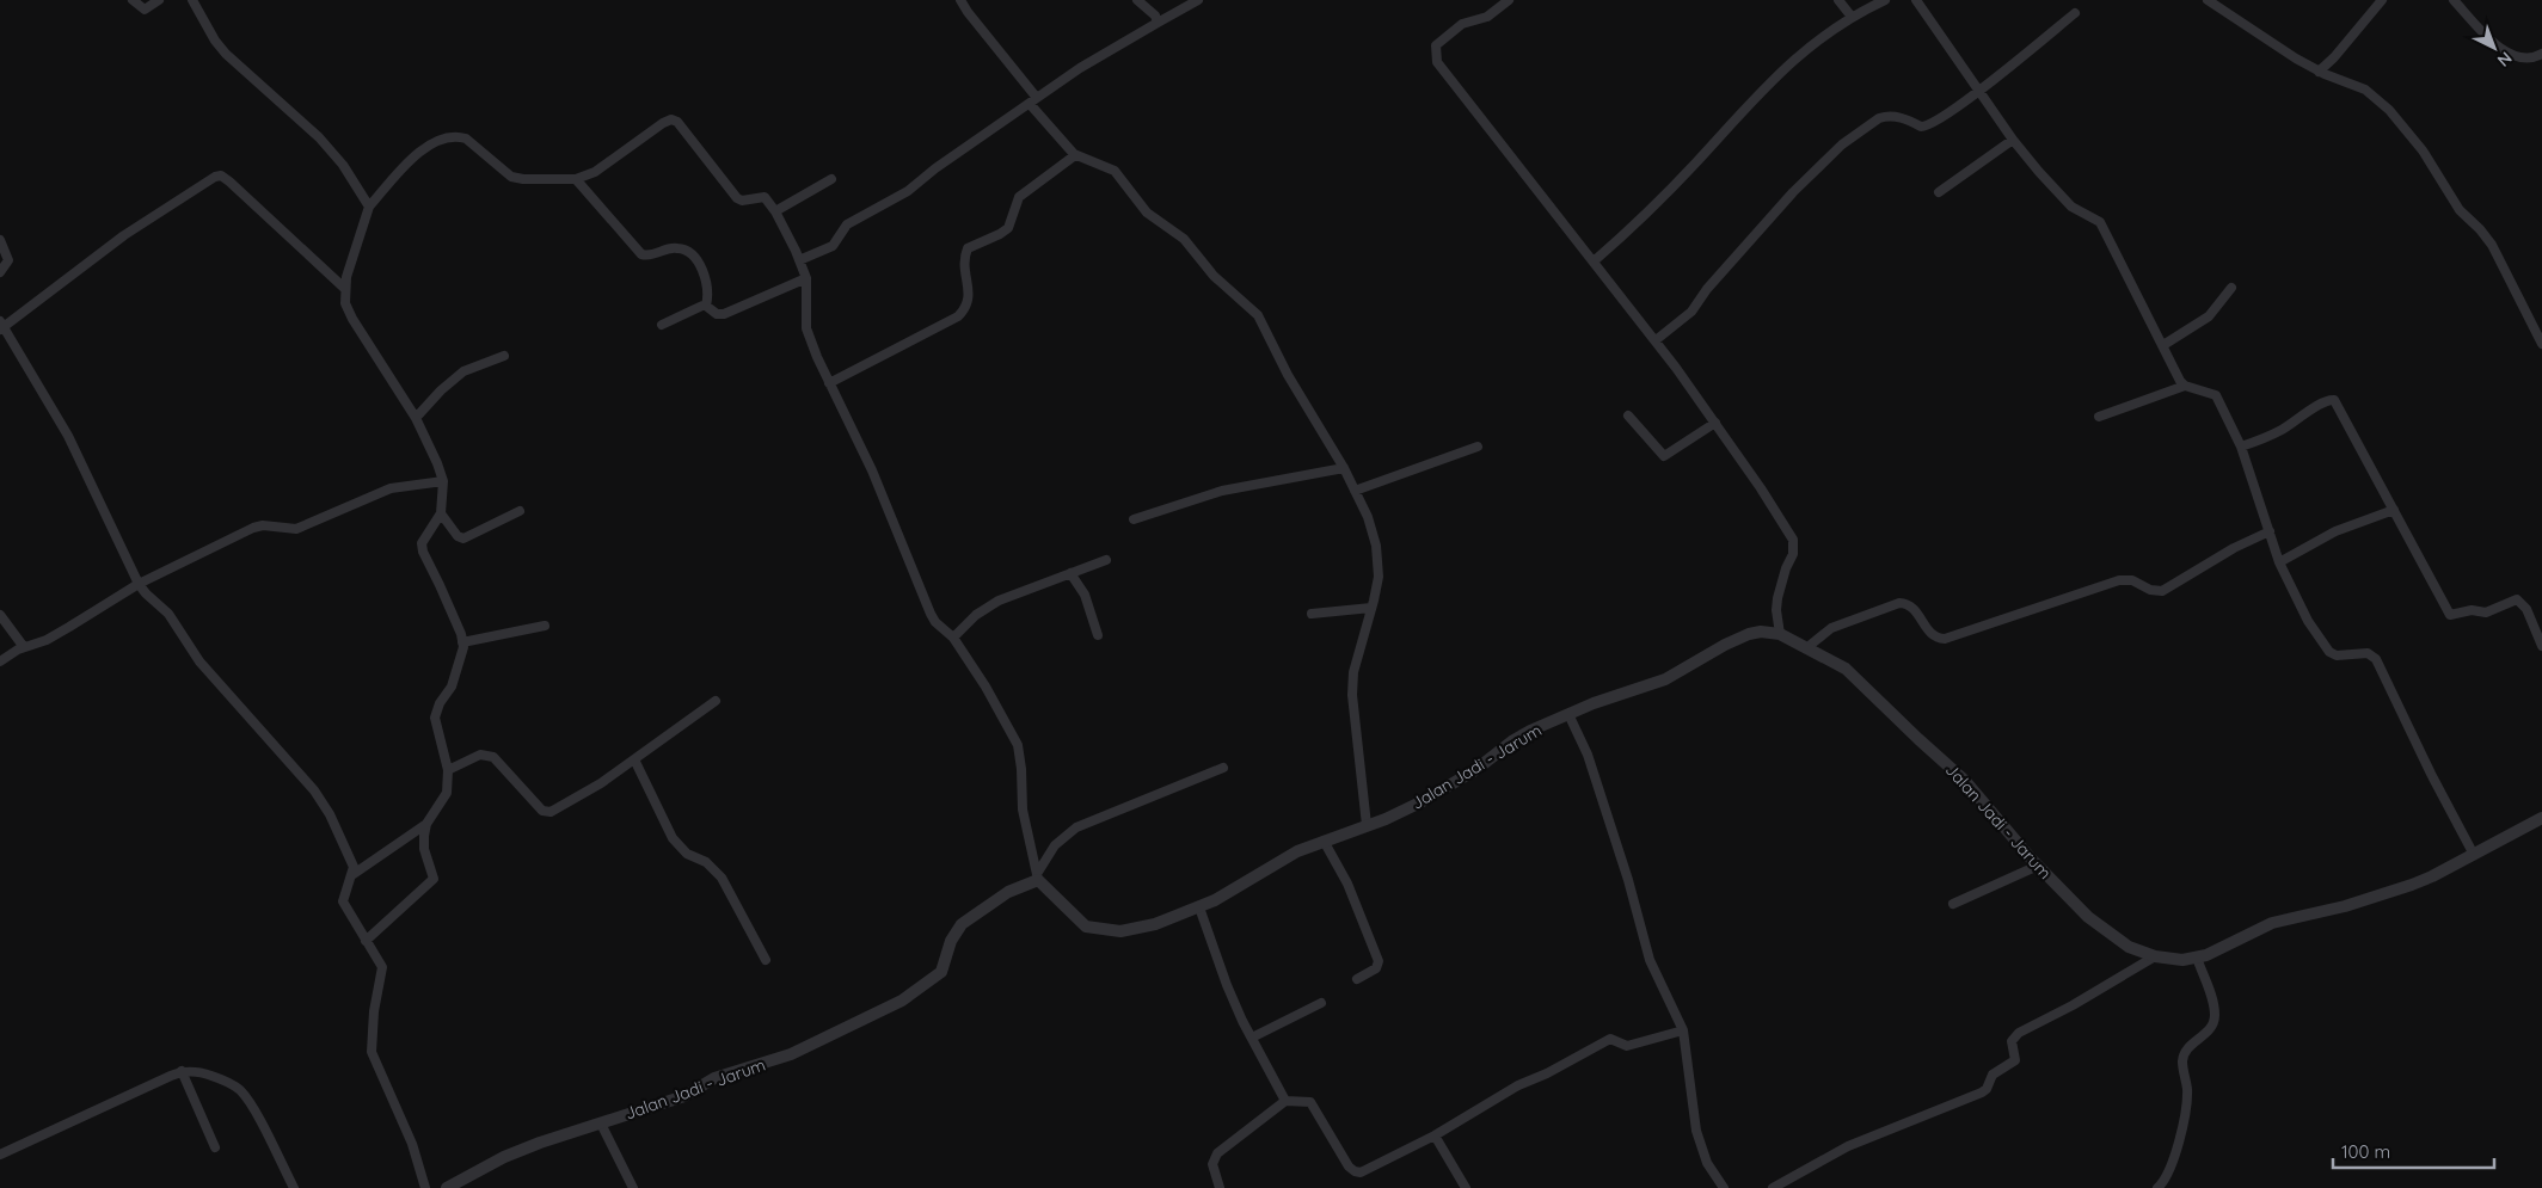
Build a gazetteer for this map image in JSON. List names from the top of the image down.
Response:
{
  "streets": {
    "street": ["Jalan Jadi - Jarum"]
  },
  "scale_bar": "100 m",
  "north": "bottom right"
}
